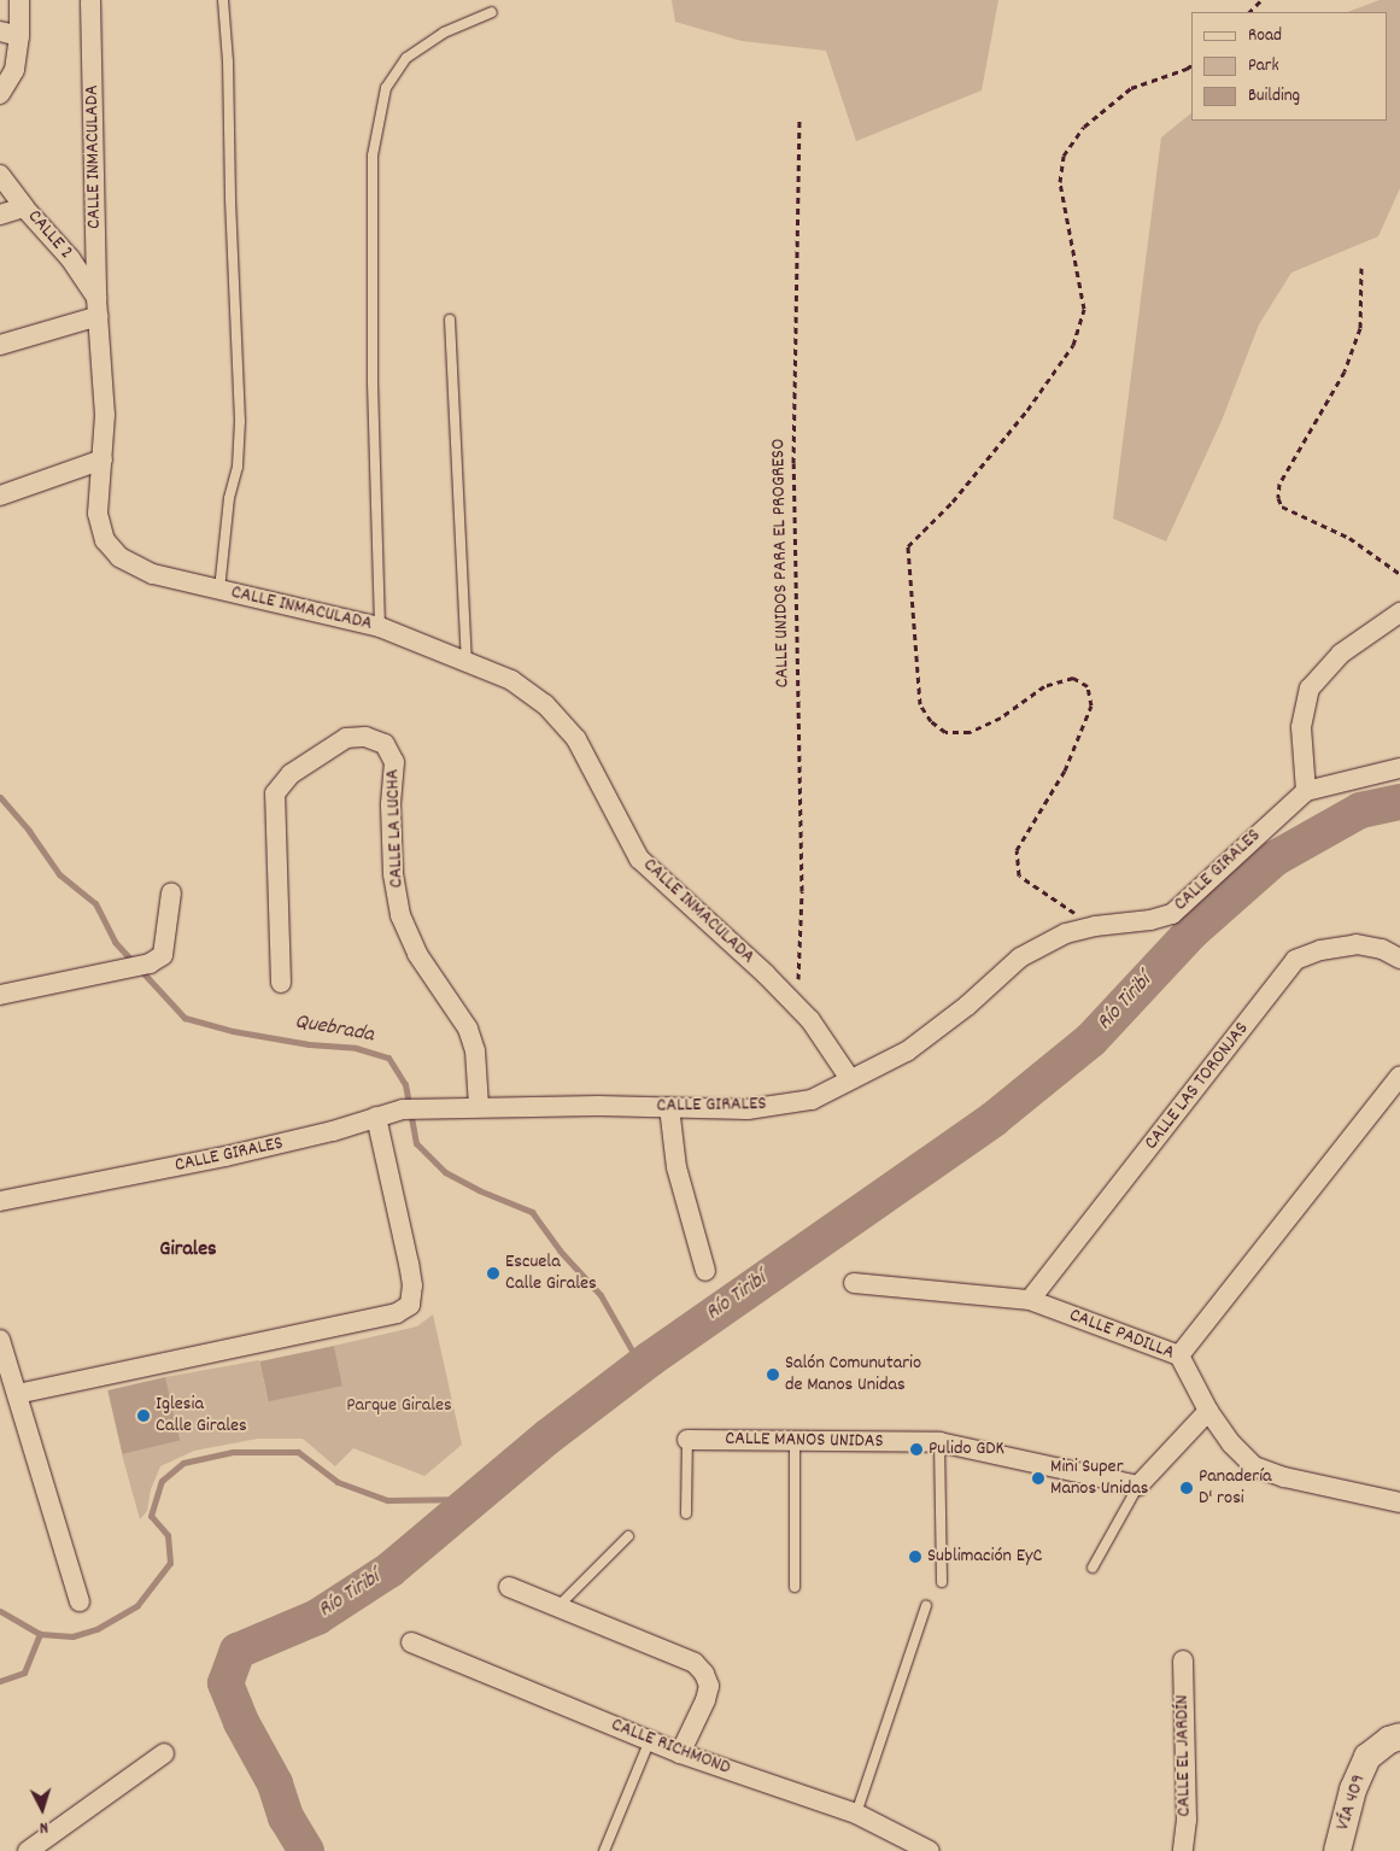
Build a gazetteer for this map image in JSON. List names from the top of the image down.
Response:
{
  "streets": {
    "street": [
      "CALLE INMACULADA",
      "CALLE 2",
      "CALLE LA LUCHA",
      "CALLE GIRALES",
      "CALLE LAS TORONJAS",
      "CALLE PADILLA",
      "CALLE MANOS UNIDAS",
      "CALLE RICHMOND",
      "CALLE EL JARDÍN",
      "VÍA 409"
    ],
    "path": ["CALLE UNIDOS PARA EL PROGRESO"]
  },
  "crossings": [
    ["CALLE INMACULADA", "CALLE 2"],
    ["CALLE INMACULADA", "CALLE UNIDOS PARA EL PROGRESO"],
    ["CALLE INMACULADA", "CALLE GIRALES"],
    ["CALLE LA LUCHA", "CALLE GIRALES"],
    ["CALLE LAS TORONJAS", "CALLE PADILLA"]
  ],
  "districts": ["Girales"],
  "water": ["Río Tiribí", "Quebrada"],
  "parks": ["Parque Girales"],
  "places": [
    "Escuela Calle Girales",
    "Salón Comunutario de Manos Unidas",
    "Iglesia Calle Girales",
    "Pulido GDK",
    "Mini Super Manos Unidas",
    "Panadería D' rosi",
    "Sublimación EyC"
  ],
  "legend": ["Road", "Park", "Building"],
  "north": "bottom"
}
